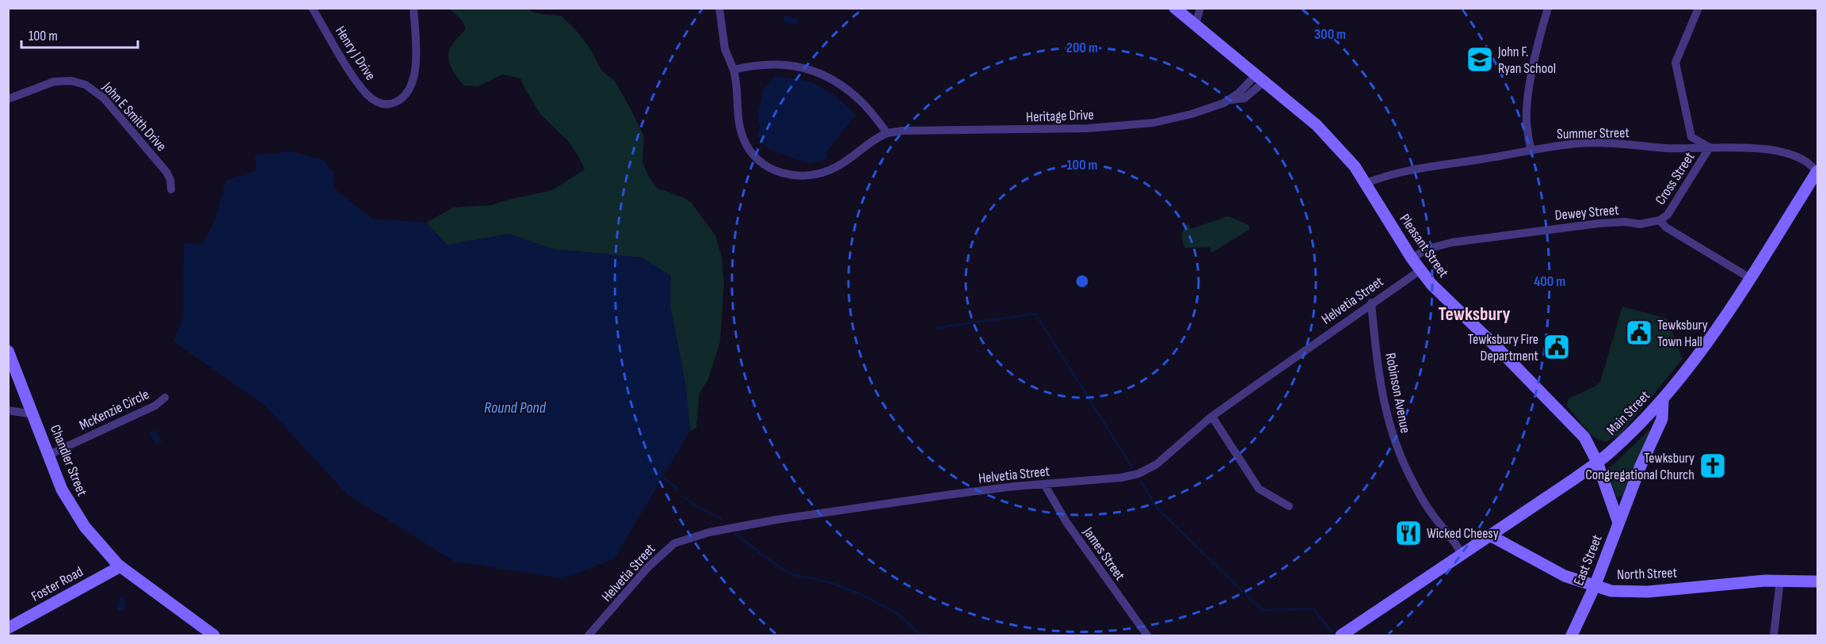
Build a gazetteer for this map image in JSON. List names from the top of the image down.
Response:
{
  "streets": {
    "main road": [
      "Pleasant Street",
      "Main Street",
      "Chandler Street",
      "East Street",
      "North Street",
      "Foster Road"
    ],
    "street": [
      "Henry J Drive",
      "Heritage Drive",
      "John E Smith Drive",
      "Summer Street",
      "Cross Street",
      "Dewey Street",
      "Helvetia Street",
      "Robinson Avenue",
      "McKenzie Circle",
      "James Street"
    ]
  },
  "crossings": [
    ["Heritage Drive", "Pleasant Street"],
    ["Summer Street", "Cross Street"],
    ["Summer Street", "Pleasant Street"],
    ["Summer Street", "Main Street"],
    ["Cross Street", "Dewey Street"],
    ["Dewey Street", "Pleasant Street"],
    ["Pleasant Street", "Helvetia Street"],
    ["Pleasant Street", "Main Street"],
    ["Pleasant Street", "East Street"],
    ["Helvetia Street", "Robinson Avenue"],
    ["Helvetia Street", "James Street"],
    ["Robinson Avenue", "Main Street"],
    ["McKenzie Circle", "Chandler Street"],
    ["Main Street", "East Street"],
    ["Main Street", "North Street"],
    ["Chandler Street", "Foster Road"],
    ["East Street", "North Street"]
  ],
  "districts": ["Tewksbury"],
  "water": ["Round Pond"],
  "places": {
    "school or university": ["John F. Ryan School"],
    "public building": ["Tewksbury Town Hall", "Tewksbury Fire Department"],
    "church": ["Tewksbury Congregational Church"],
    "restaurant": ["Wicked Cheesy"]
  },
  "scale_bar": "100 m",
  "rings": [
    "300 m",
    "200 m",
    "100 m",
    "400 m"
  ]
}
